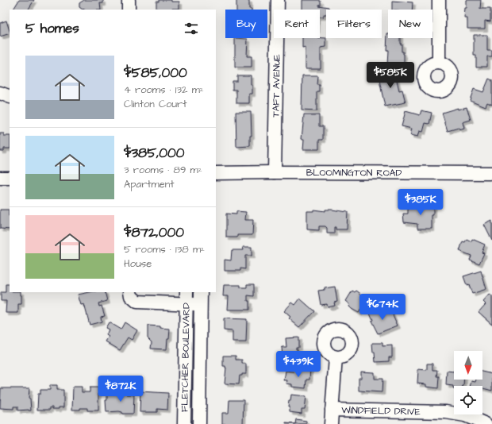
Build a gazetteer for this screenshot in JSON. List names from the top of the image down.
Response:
{
  "streets": {
    "street": [
      "TAFT AVENUE",
      "BLOOMINGTON ROAD",
      "FLETCHER BOULEVARD",
      "WINDFIELD DRIVE"
    ]
  },
  "crossings": [
    ["TAFT AVENUE", "BLOOMINGTON ROAD"]
  ],
  "north": "bottom",
  "page": {
    "chip": [
      "Buy",
      "Rent",
      "Filters",
      "New"
    ],
    "heading": "5 homes",
    "list": [
      {
        "name": "$585,000",
        "note": "4 rooms · 132 m² · Clinton Court"
      },
      {
        "name": "$385,000",
        "note": "3 rooms · 89 m² · Apartment"
      },
      {
        "name": "$872,000",
        "note": "5 rooms · 138 m² · House"
      }
    ],
    "price": [
      "$585K",
      "$385K",
      "$674K",
      "$439K",
      "$872K"
    ]
  }
}
